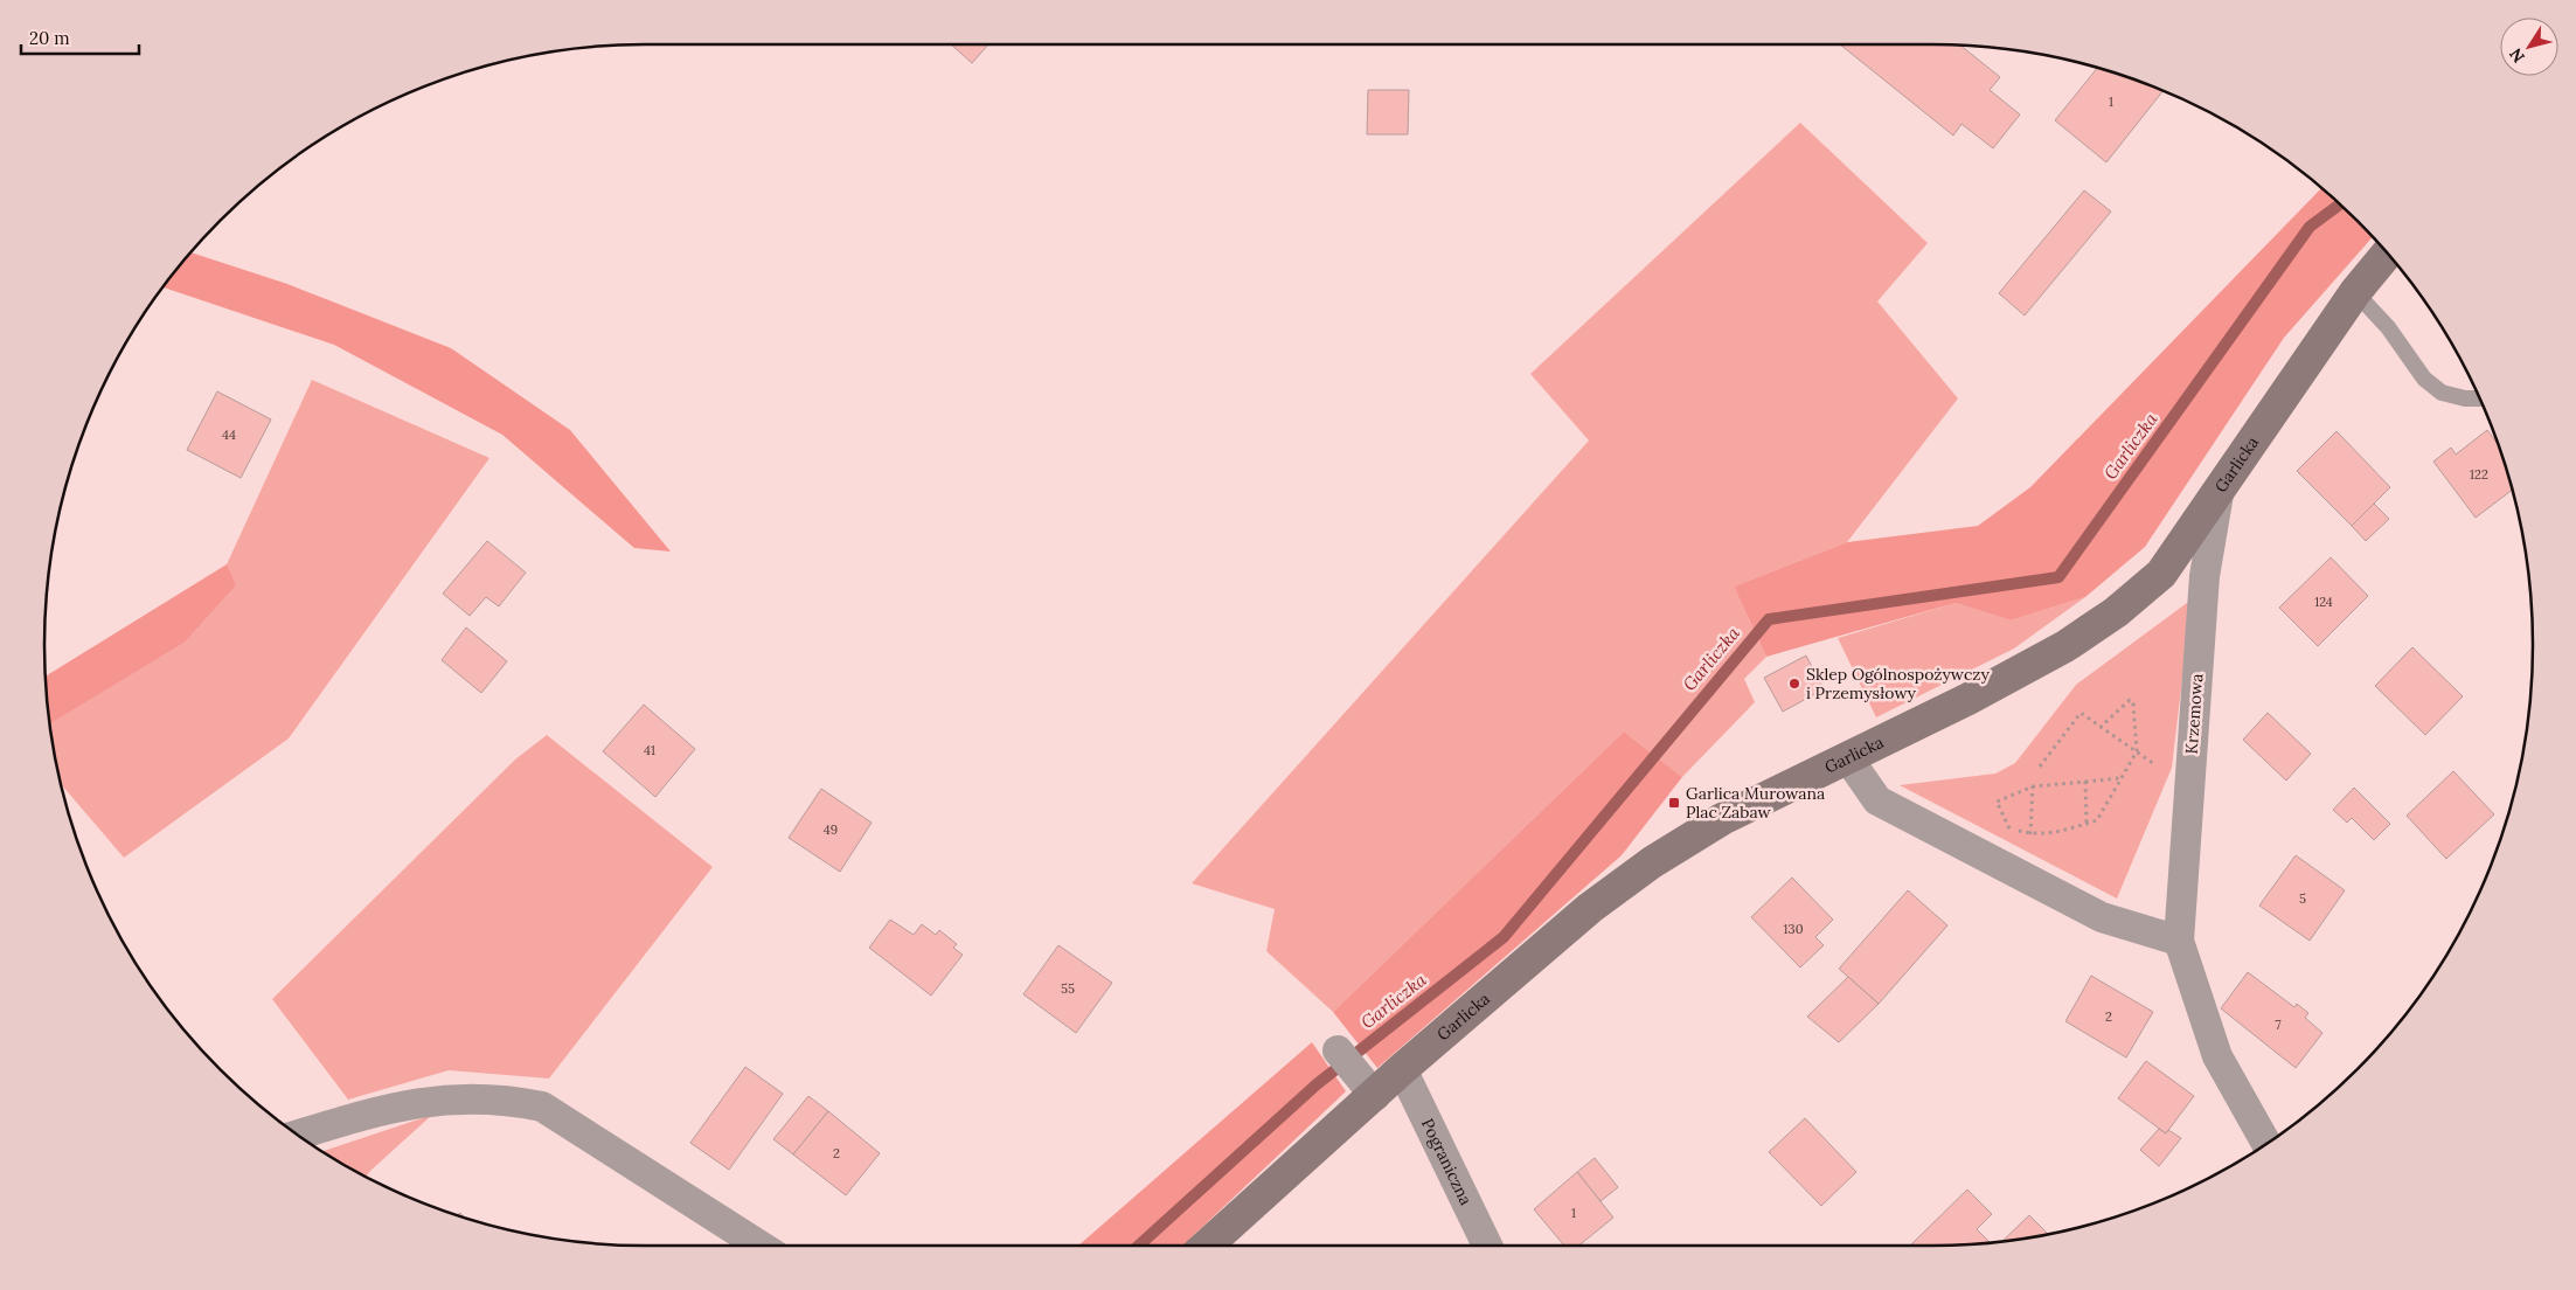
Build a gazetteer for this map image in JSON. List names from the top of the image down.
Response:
{
  "streets": {
    "street": ["Garlicka", "Krzemowa", "Pograniczna"]
  },
  "crossings": [
    ["Garlicka", "Krzemowa"],
    ["Garlicka", "Pograniczna"]
  ],
  "water": ["Garliczka"],
  "places": {
    "other": ["Sklep Ogólnospożywczy i Przemysłowy"],
    "transit": ["Garlica Murowana Plac Zabaw"]
  },
  "house_numbers": [
    "1",
    "44",
    "122",
    "124",
    "41",
    "49",
    "5",
    "130",
    "55",
    "2",
    "7",
    "2",
    "1"
  ],
  "scale_bar": "20 m",
  "north": "bottom left"
}
